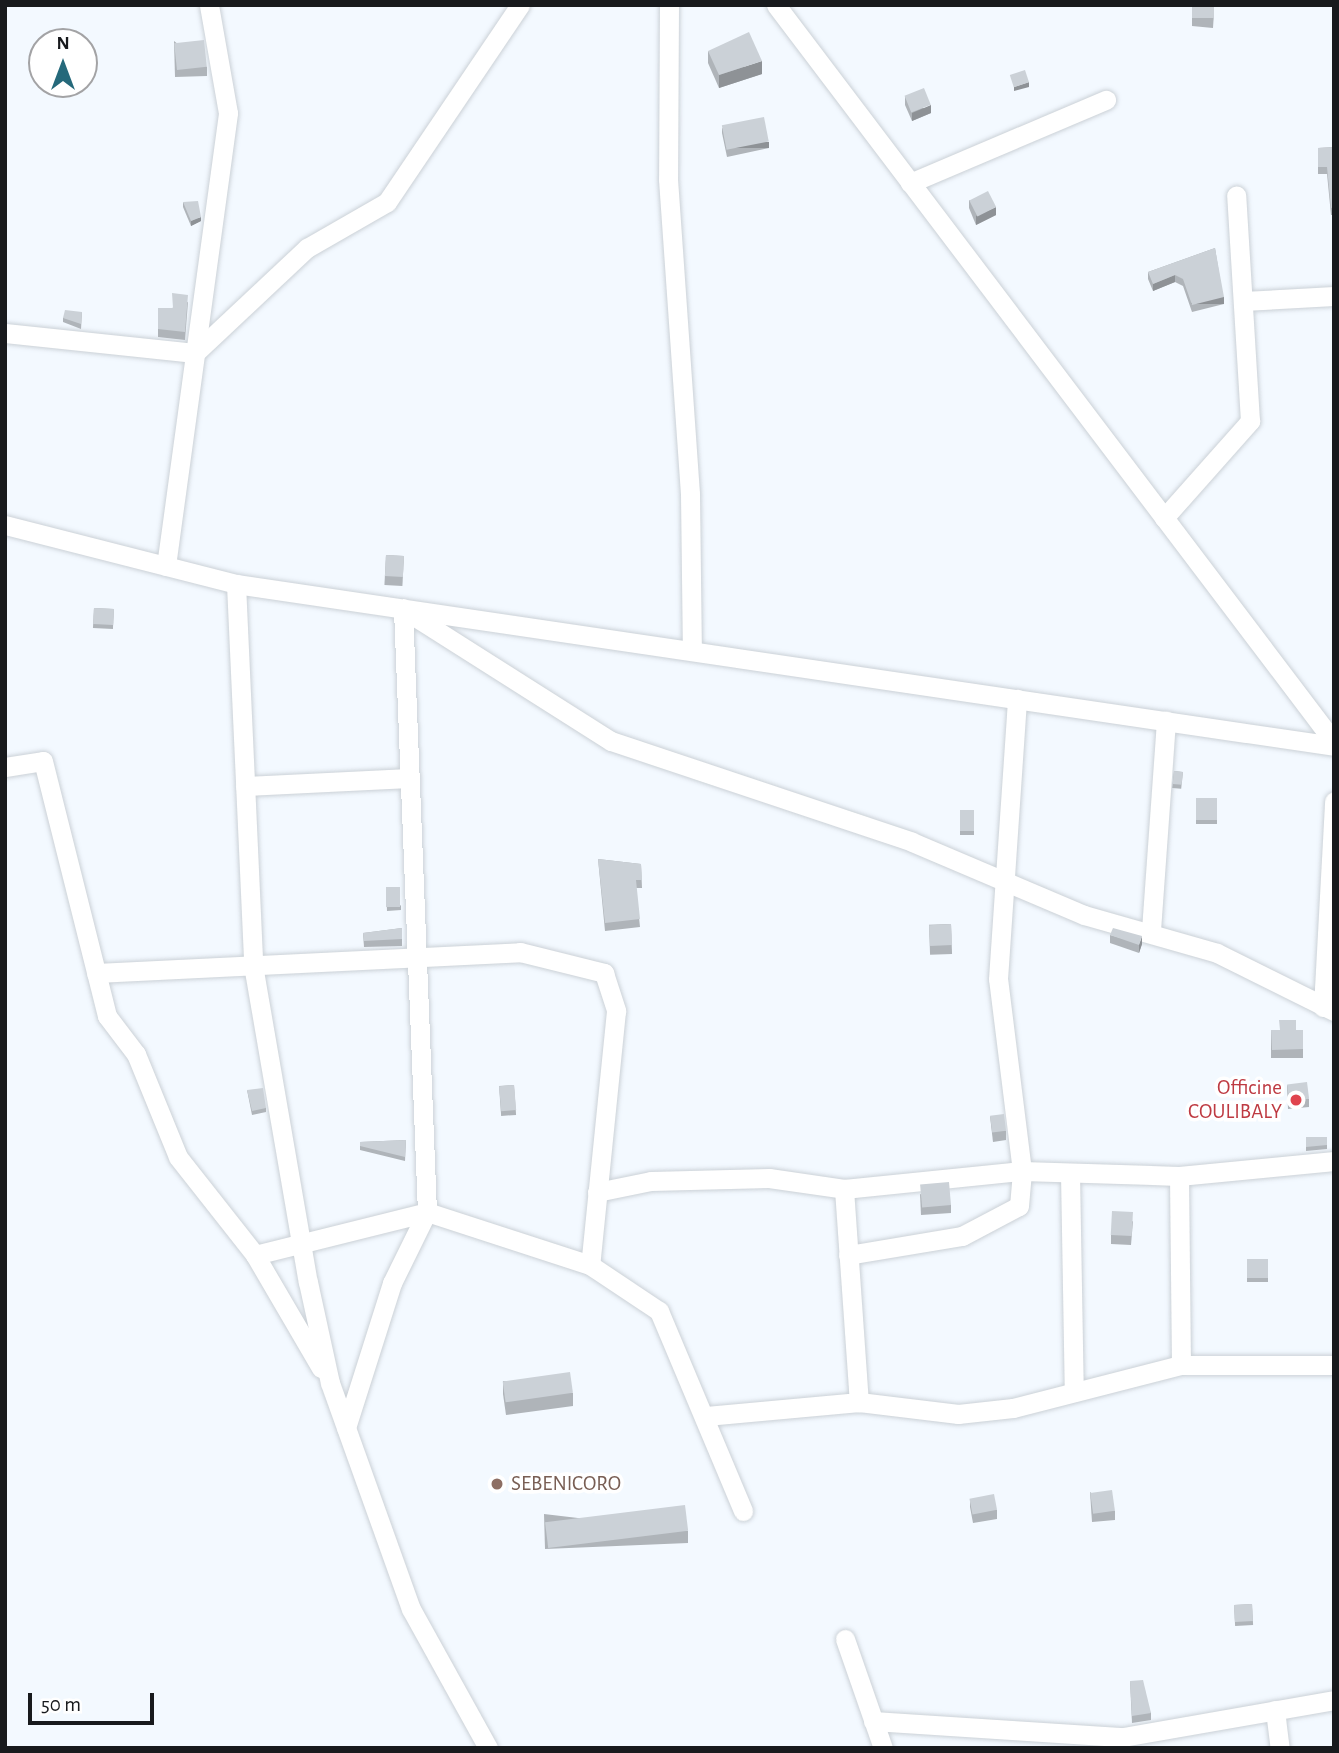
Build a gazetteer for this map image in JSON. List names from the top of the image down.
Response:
{
  "places": ["Officine COULIBALY", "SEBENICORO"],
  "scale_bar": "50 m",
  "north": "top"
}
